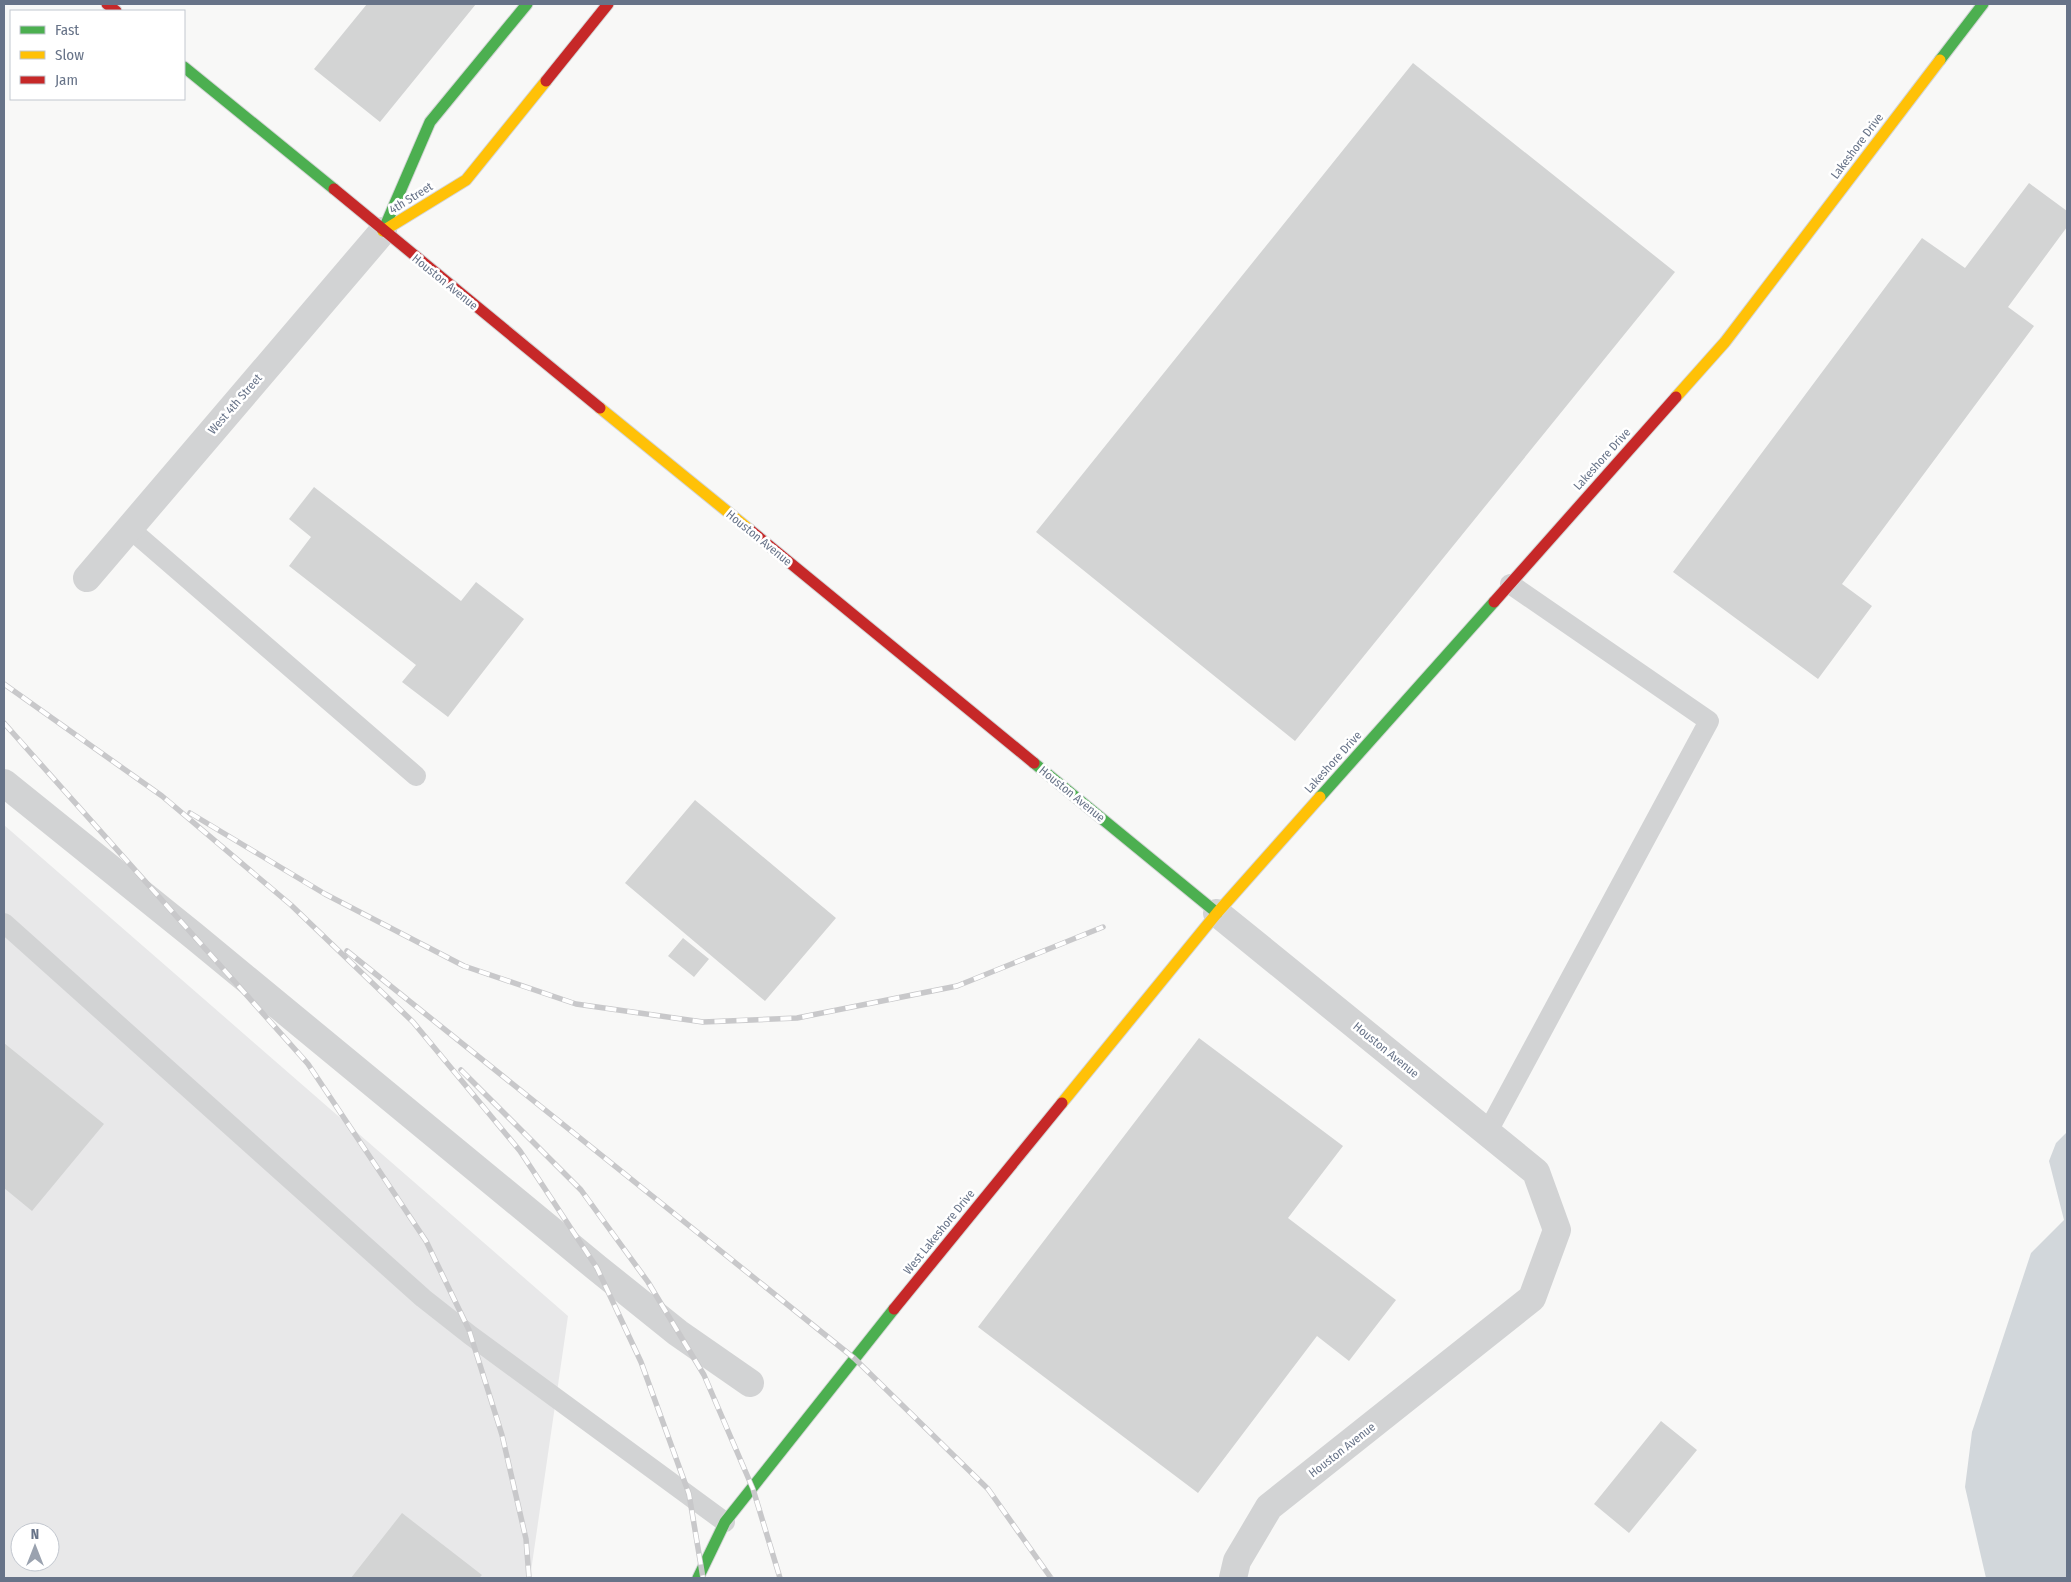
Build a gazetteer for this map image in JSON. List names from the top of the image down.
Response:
{
  "streets": {
    "street": [
      "Lakeshore Drive",
      "4th Street",
      "Houston Avenue",
      "West 4th Street",
      "West Lakeshore Drive"
    ]
  },
  "crossings": [
    ["Lakeshore Drive", "Houston Avenue"],
    ["Lakeshore Drive", "West Lakeshore Drive"],
    ["4th Street", "Houston Avenue"],
    ["4th Street", "West 4th Street"],
    ["Houston Avenue", "West 4th Street"],
    ["Houston Avenue", "West Lakeshore Drive"]
  ],
  "legend": ["Fast", "Slow", "Jam"],
  "north": "top"
}
